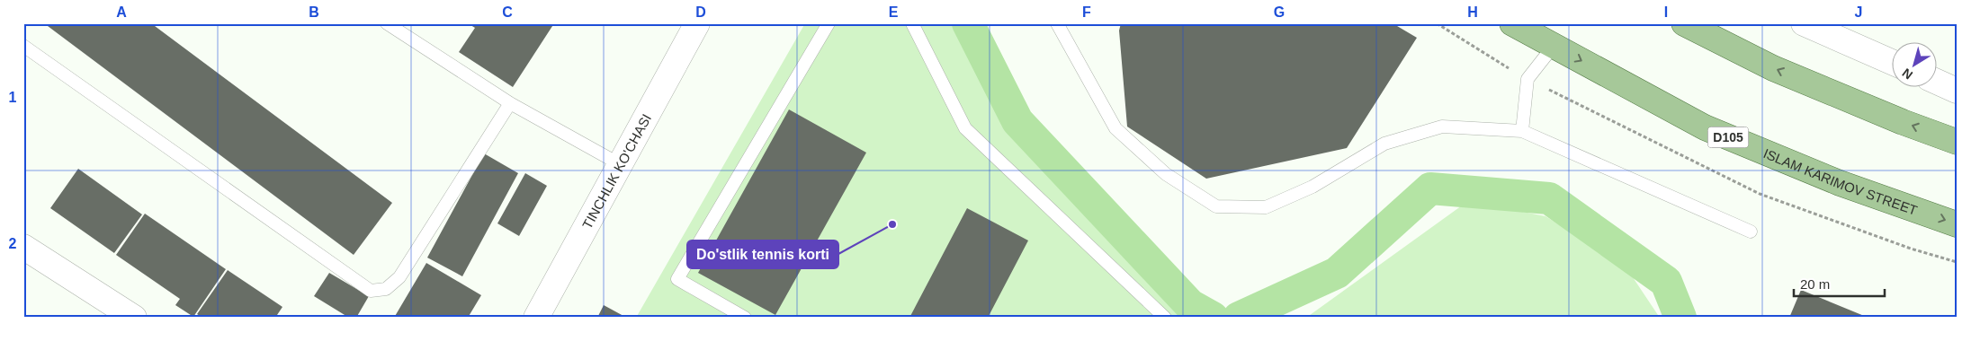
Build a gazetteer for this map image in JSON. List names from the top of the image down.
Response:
{
  "streets": {
    "main road": ["D105", "ISLAM KARIMOV STREET"],
    "street": ["TINCHLIK KO'CHASI"]
  },
  "places": ["Do'stlik tennis korti"],
  "scale_bar": "20 m",
  "north": "bottom left",
  "grid": {
    "columns": [
      "A",
      "B",
      "C",
      "D",
      "E",
      "F",
      "G",
      "H",
      "I",
      "J"
    ],
    "rows": ["1", "2"]
  }
}
